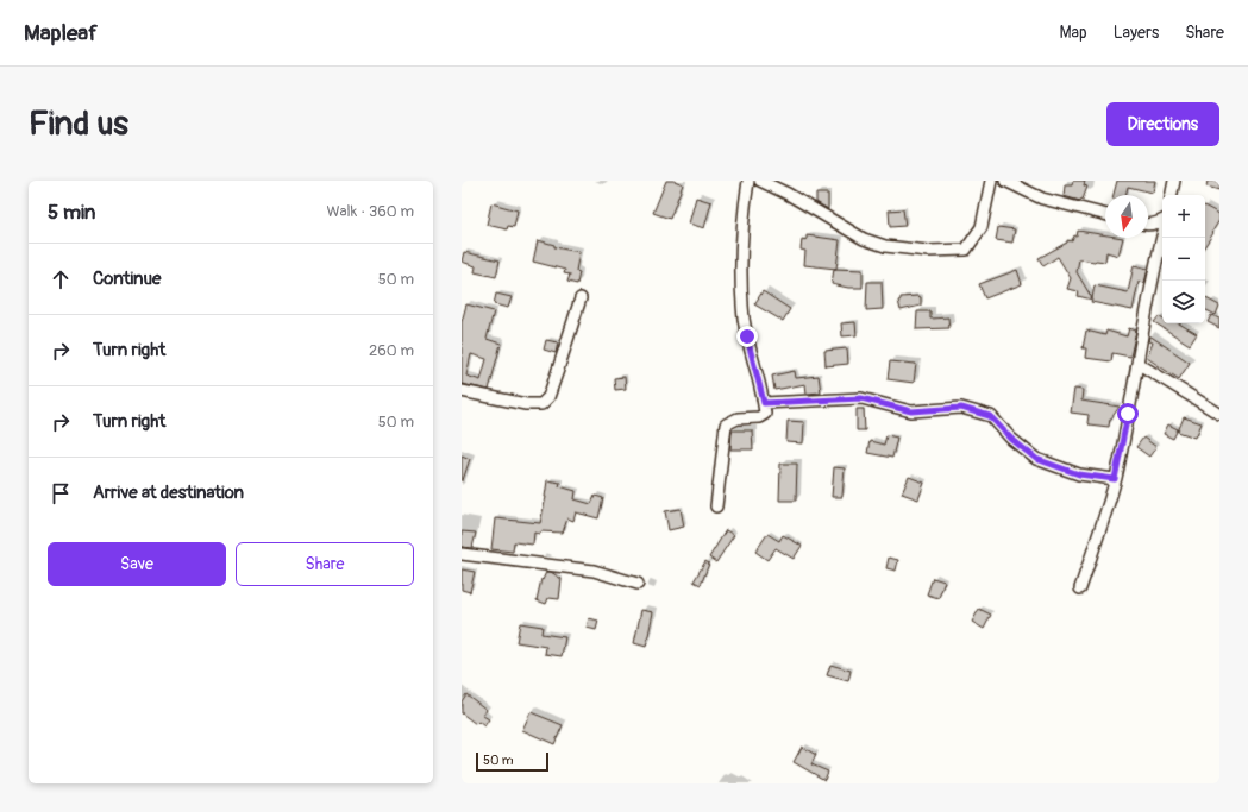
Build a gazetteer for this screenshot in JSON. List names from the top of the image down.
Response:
{
  "scale_bar": "50 m",
  "north": "bottom",
  "page": {
    "header": "Mapleaf",
    "nav": ["Map", "Layers", "Share"],
    "buttons": [
      "Directions",
      ["Save", "Share"]
    ],
    "title": "Find us",
    "heading": ["5 min", "Walk · 360 m"],
    "map_buttons": ["+", "−"],
    "list": [
      ["Continue", "50 m"],
      ["Turn right", "260 m"],
      ["Turn right", "50 m"],
      "Arrive at destination"
    ],
    "scale": "50 m"
  }
}
